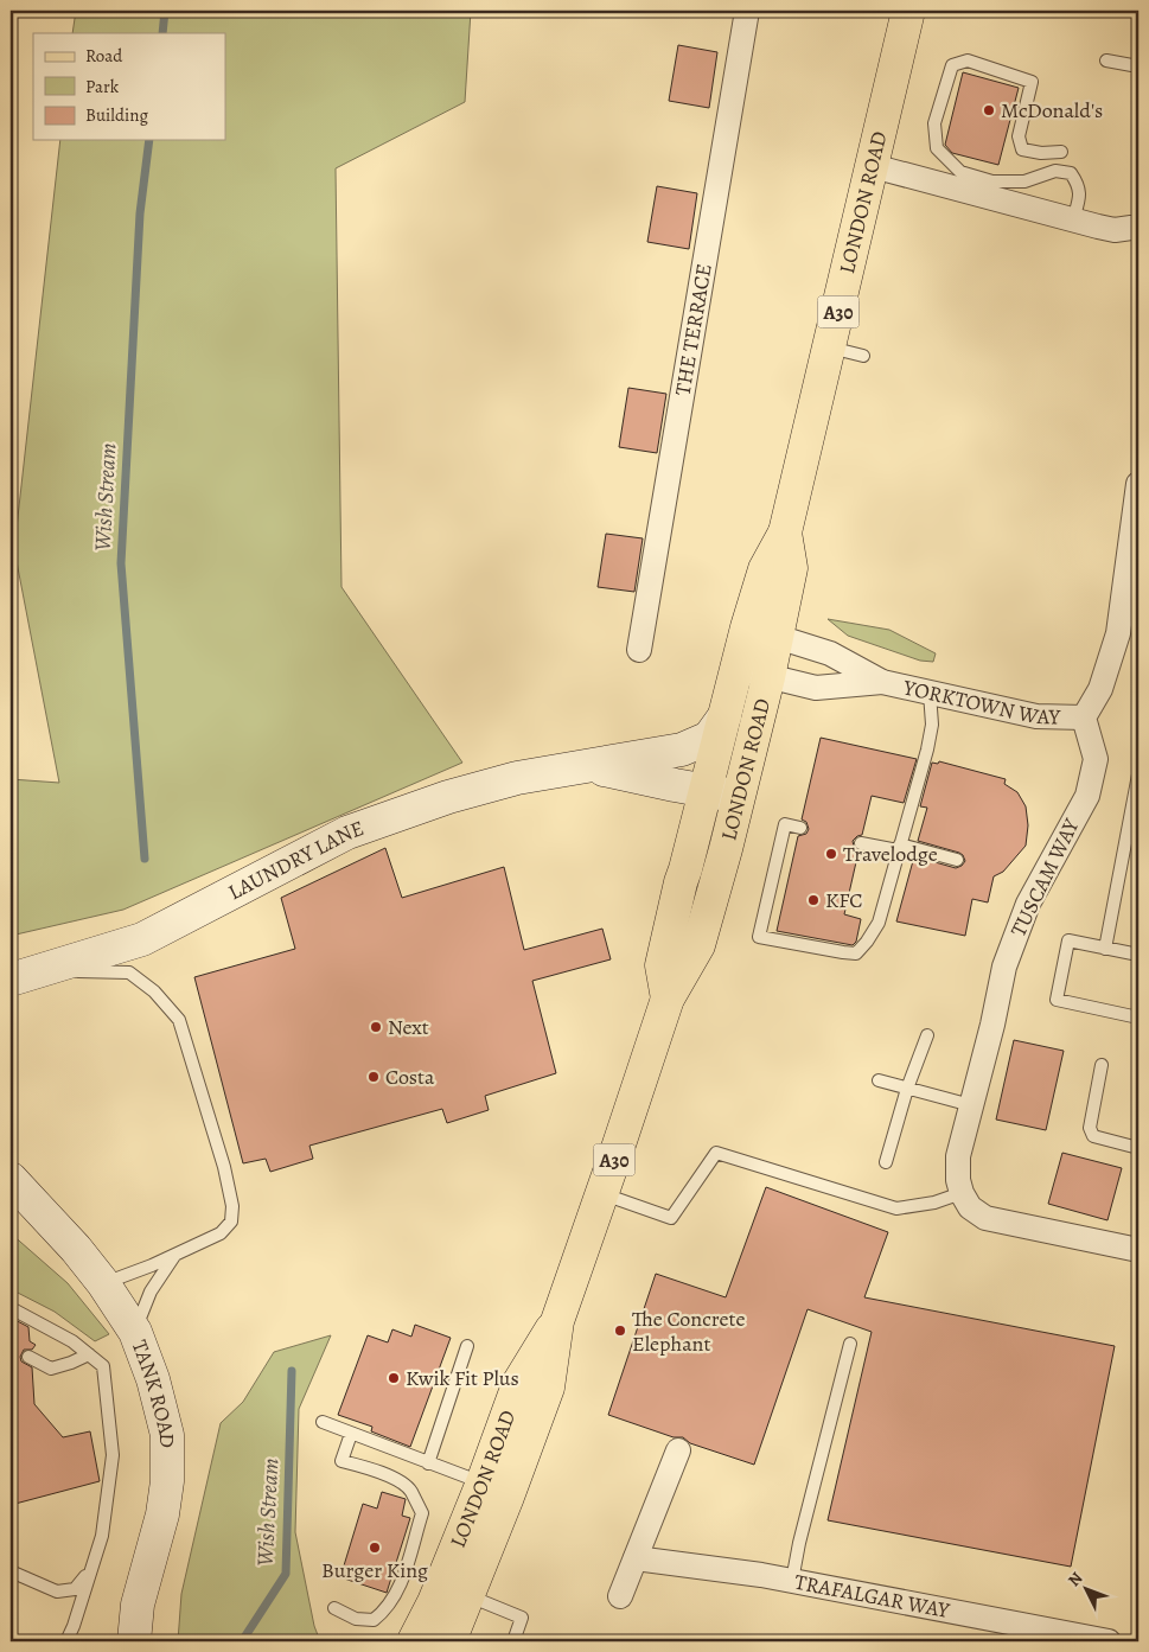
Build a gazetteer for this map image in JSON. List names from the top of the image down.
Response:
{
  "streets": {
    "main road": ["LONDON ROAD", "A30"],
    "street": [
      "THE TERRACE",
      "YORKTOWN WAY",
      "LAUNDRY LANE",
      "TUSCAM WAY",
      "TANK ROAD",
      "TRAFALGAR WAY"
    ]
  },
  "crossings": [
    ["LONDON ROAD", "YORKTOWN WAY"],
    ["LONDON ROAD", "LAUNDRY LANE"],
    ["YORKTOWN WAY", "TUSCAM WAY"]
  ],
  "water": ["Wish Stream"],
  "places": [
    "McDonald's",
    "Travelodge",
    "KFC",
    "Next",
    "Costa",
    "The Concrete Elephant",
    "Kwik Fit Plus",
    "Burger King"
  ],
  "legend": ["Road", "Park", "Building"],
  "north": "top left"
}
